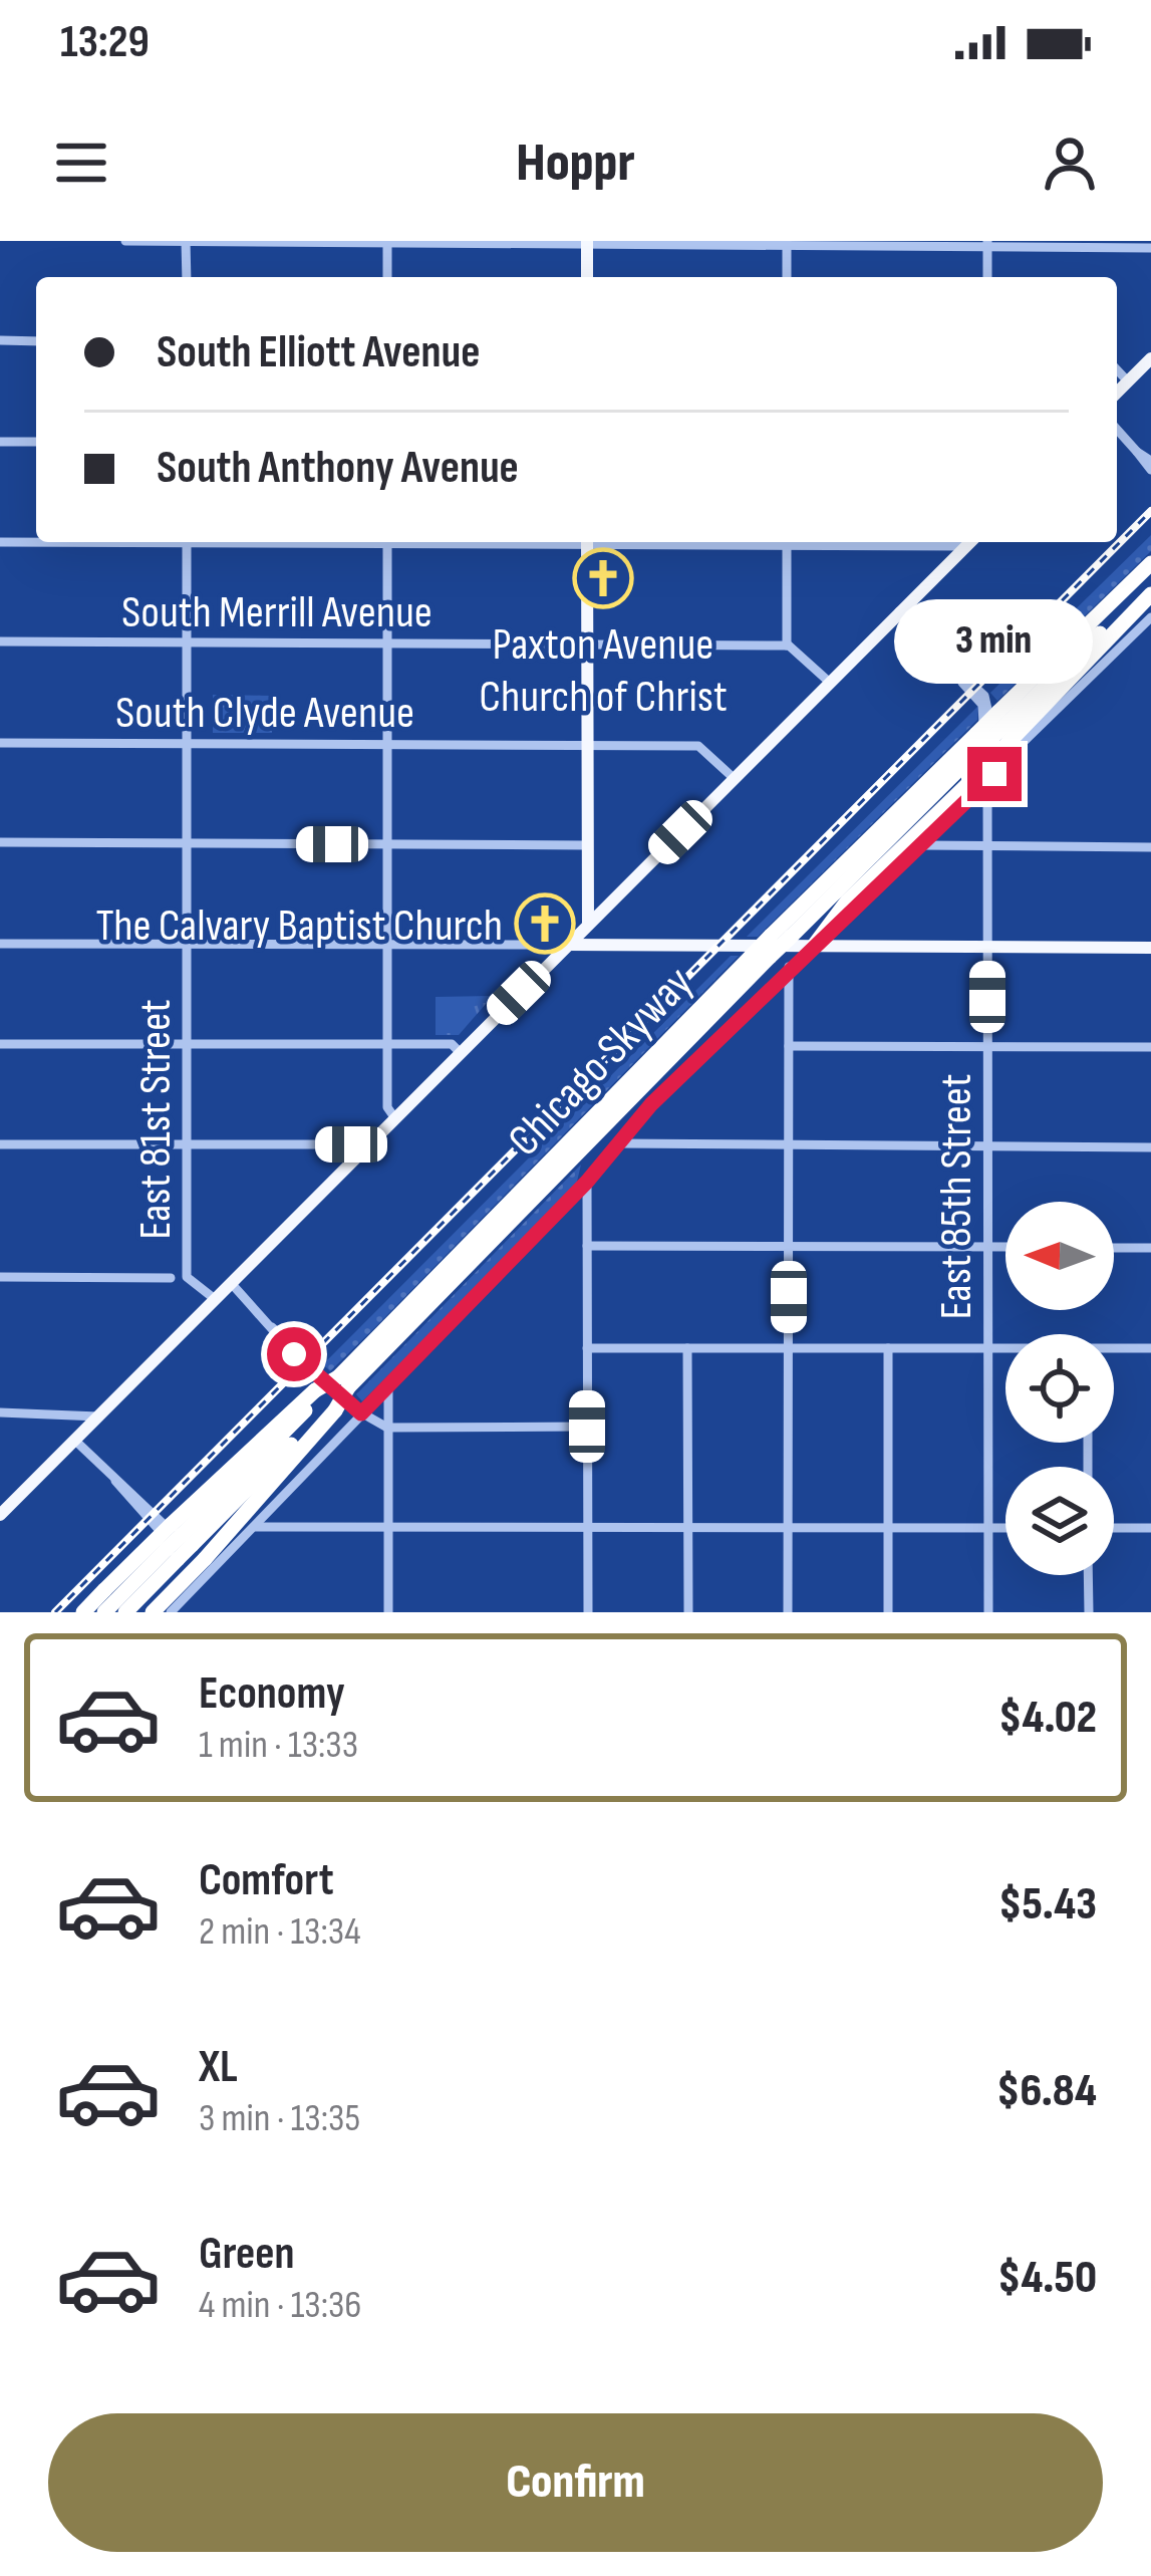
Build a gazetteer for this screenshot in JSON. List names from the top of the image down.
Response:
{
  "streets": {
    "highway": ["Chicago Skyway"],
    "street": [
      "South Merrill Avenue",
      "South Clyde Avenue",
      "East 81st Street",
      "East 85th Street"
    ]
  },
  "crossings": [
    ["South Merrill Avenue", "East 81st Street"],
    ["South Clyde Avenue", "East 81st Street"]
  ],
  "places": {
    "church": ["Paxton Avenue Church of Christ", "The Calvary Baptist Church"]
  },
  "north": "left",
  "page": {
    "status": "13:29",
    "header": "Hoppr",
    "banner": ["South Elliott Avenue", "South Anthony Avenue"],
    "bubble": "3 min",
    "list": [
      {
        "name": "Economy",
        "note": "1 min · 13:33",
        "value": "$4.02"
      },
      {
        "name": "Comfort",
        "note": "2 min · 13:34",
        "value": "$5.43"
      },
      {
        "name": "XL",
        "note": "3 min · 13:35",
        "value": "$6.84"
      },
      {
        "name": "Green",
        "note": "4 min · 13:36",
        "value": "$4.50"
      }
    ],
    "buttons": "Confirm"
  }
}
